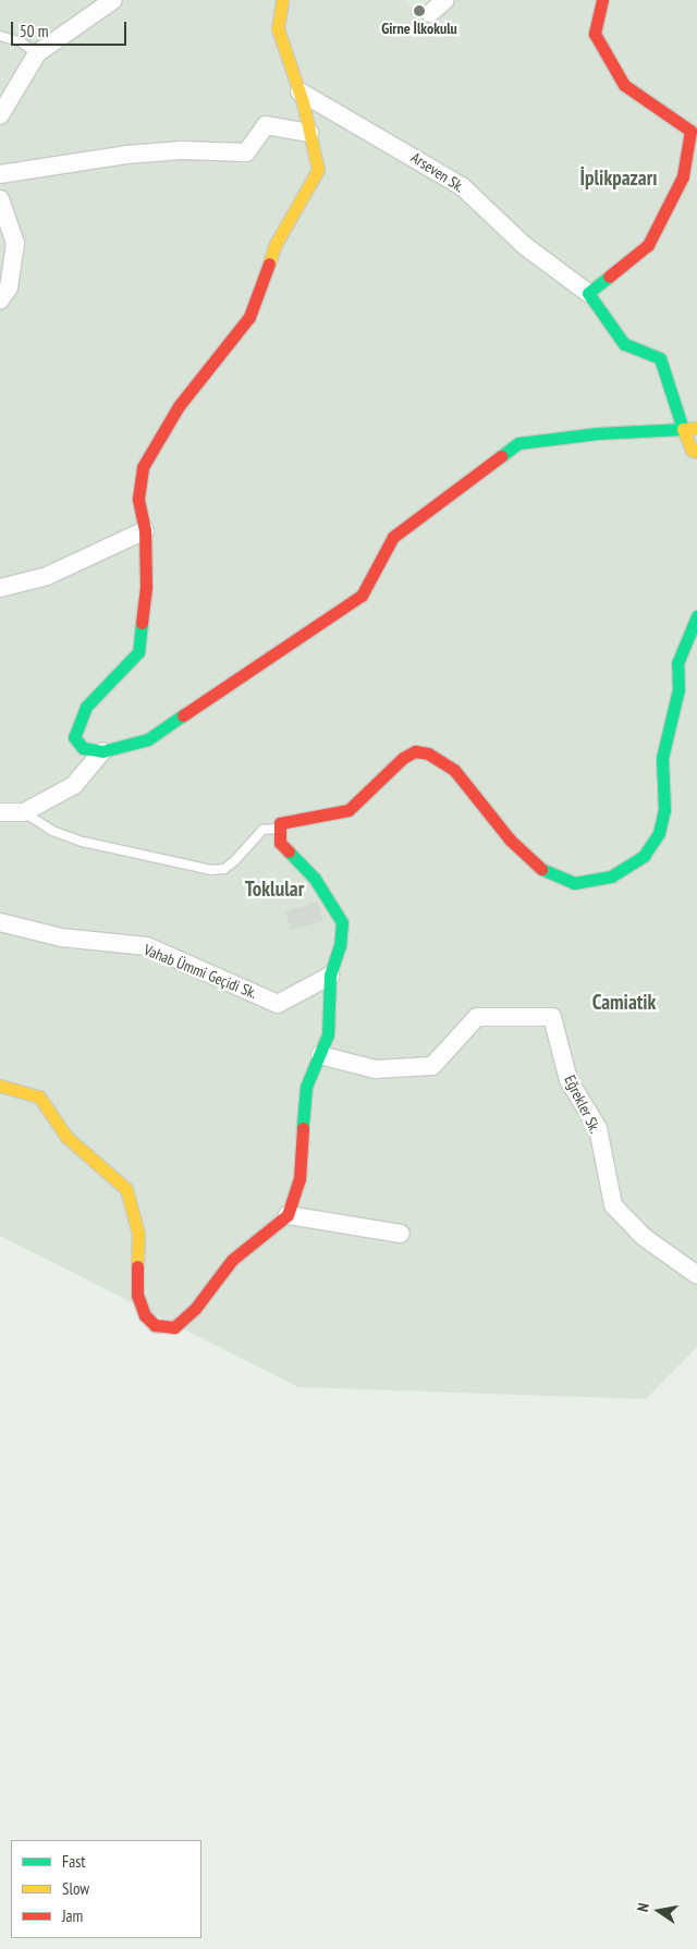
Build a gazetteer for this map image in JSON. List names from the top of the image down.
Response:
{
  "streets": {
    "street": ["Arseven Sk.", "Vahab Ümmi Geçidi Sk.", "Eğrekler Sk."]
  },
  "districts": ["İplikpazarı", "Toklular", "Camiatik"],
  "places": ["Girne İlkokulu"],
  "legend": ["Fast", "Slow", "Jam"],
  "scale_bar": "50 m",
  "north": "left"
}
